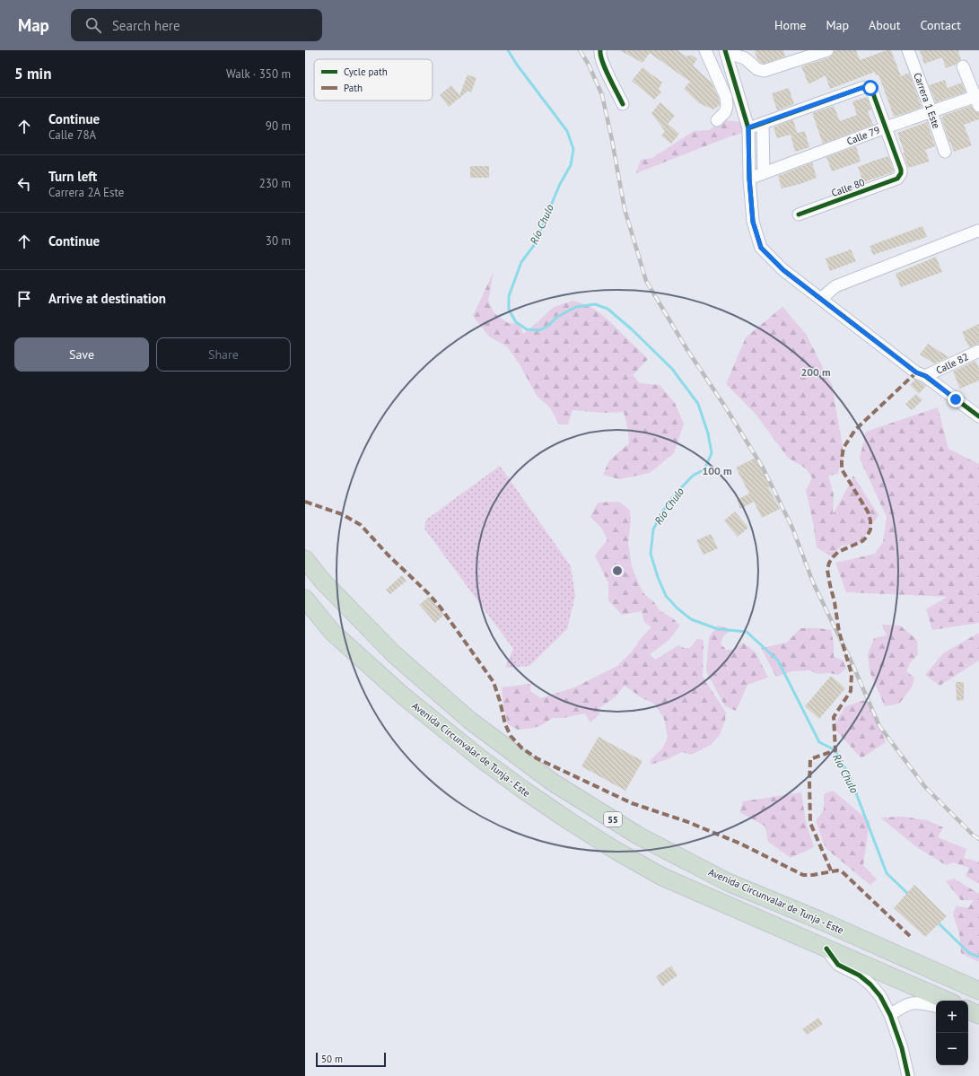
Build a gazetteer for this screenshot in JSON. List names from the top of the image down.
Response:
{
  "streets": {
    "highway": ["Avenida Circunvalar de Tunja - Este", "55"],
    "street": [
      "Carrera 1 Este",
      "Calle 79",
      "Calle 80",
      "Calle 82"
    ]
  },
  "crossings": [
    ["Carrera 1 Este", "Calle 79"],
    ["Calle 79", "Calle 80"]
  ],
  "water": ["Río Chulo"],
  "legend": ["Cycle path", "Path"],
  "scale_bar": "50 m",
  "page": {
    "header": "Map",
    "search": "Search here",
    "nav": [
      "Home",
      "Map",
      "About",
      "Contact"
    ],
    "heading": ["5 min", "Walk · 350 m"],
    "list": [
      ["Continue", "Calle 78A", "90 m"],
      ["Turn left", "Carrera 2A Este", "230 m"],
      ["Continue", "30 m"],
      "Arrive at destination"
    ],
    "buttons": ["Save", "Share"],
    "map_buttons": ["+", "−"],
    "scale": "50 m"
  },
  "rings": ["200 m", "100 m"]
}
